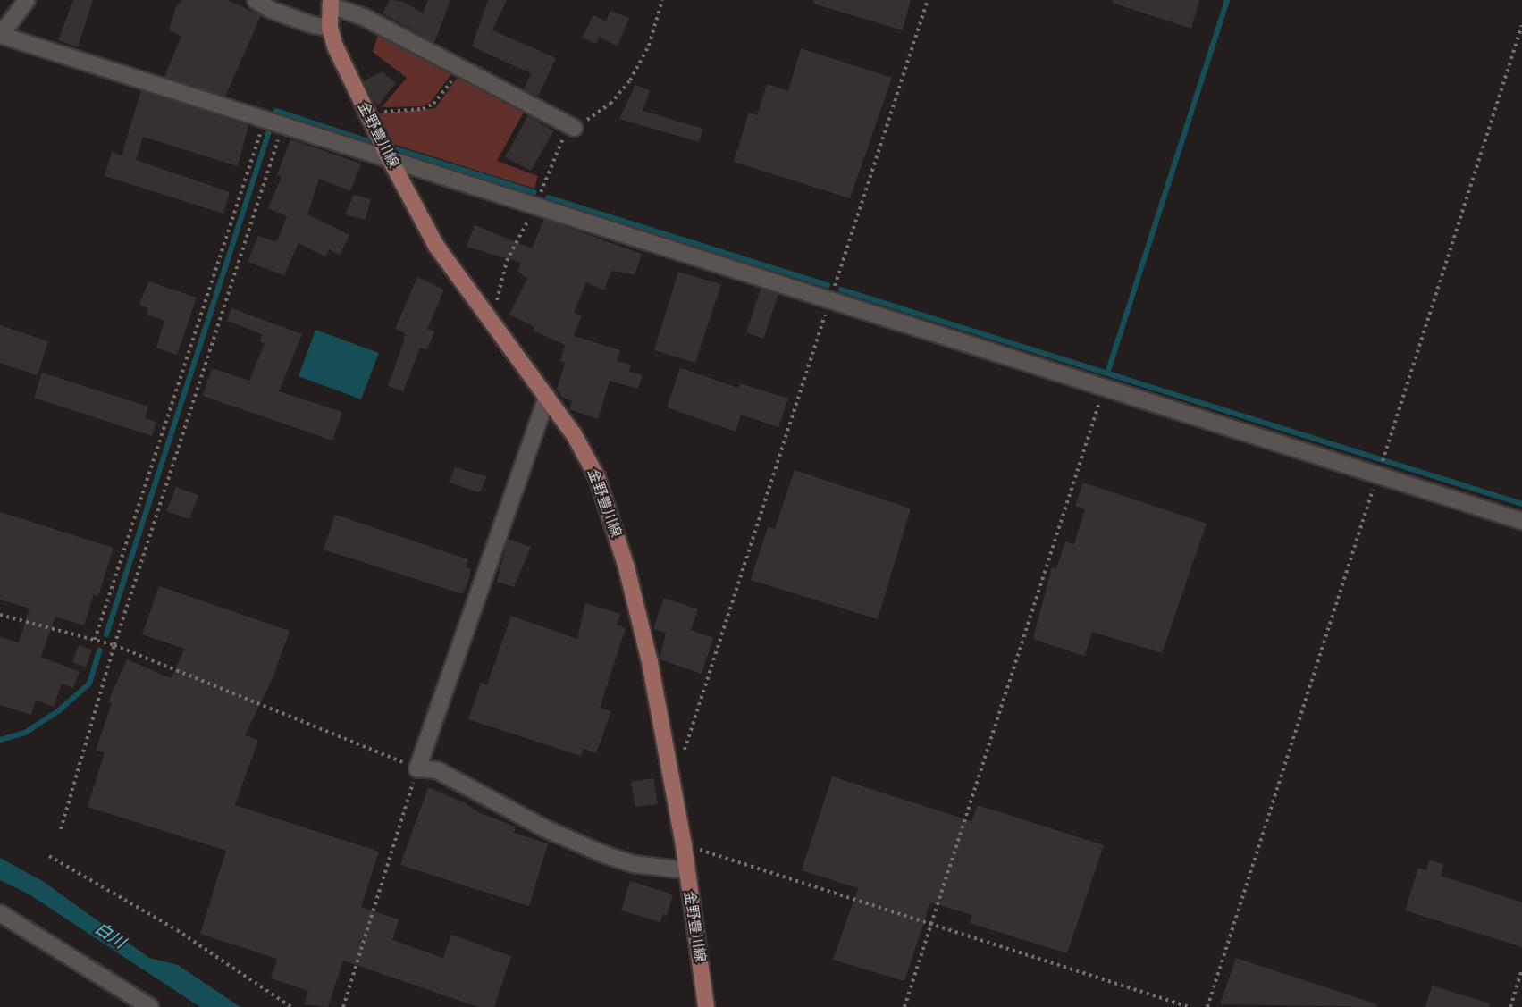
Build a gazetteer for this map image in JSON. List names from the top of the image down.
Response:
{
  "streets": {
    "main road": ["金野豊川線"]
  },
  "water": ["白川"]
}
